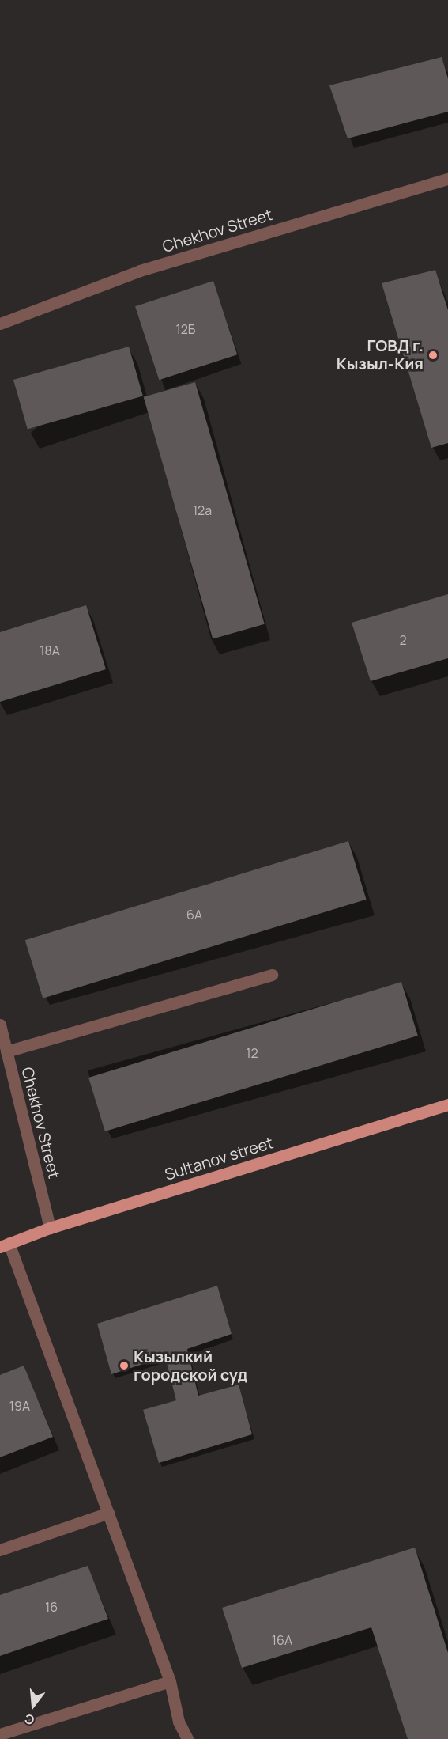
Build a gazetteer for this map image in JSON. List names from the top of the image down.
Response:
{
  "streets": {
    "main road": ["Sultanov street"],
    "street": ["Chekhov Street"]
  },
  "crossings": [
    ["Chekhov Street", "Sultanov street"]
  ],
  "places": ["ГОВД г. Кызыл-Кия", "Кызылкий городской суд"],
  "house_numbers": [
    "12Б",
    "12а",
    "2",
    "18А",
    "6А",
    "12",
    "19А",
    "16",
    "16А"
  ],
  "north": "bottom"
}
